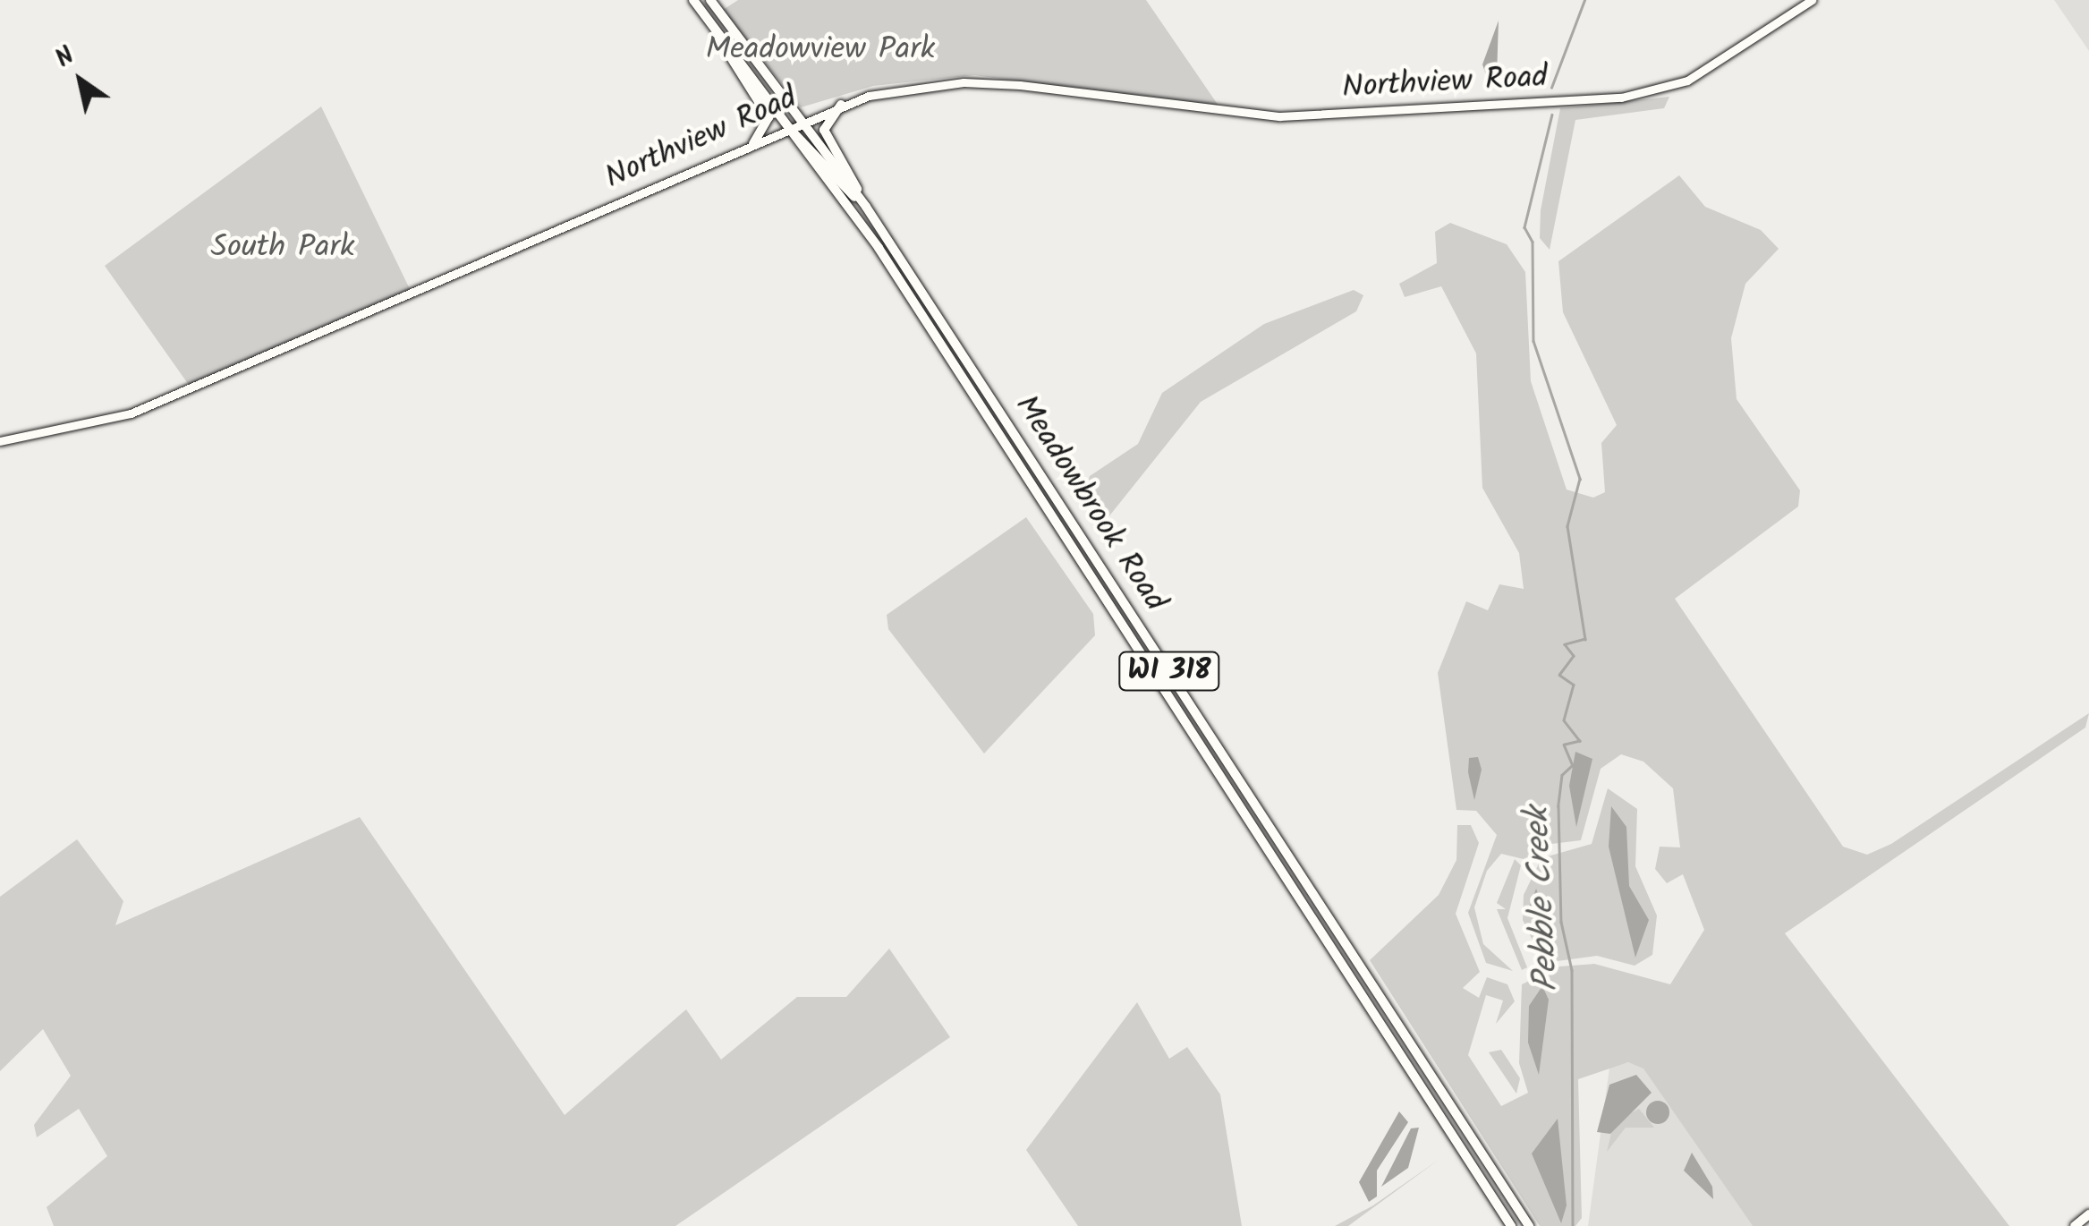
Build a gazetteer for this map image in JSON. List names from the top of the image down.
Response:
{
  "streets": {
    "main road": ["Meadowbrook Road", "WI 318"],
    "street": ["Northview Road"]
  },
  "crossings": [
    ["Northview Road", "Meadowbrook Road"]
  ],
  "water": ["Pebble Creek"],
  "parks": ["Meadowview Park", "South Park"],
  "north": "top left"
}
